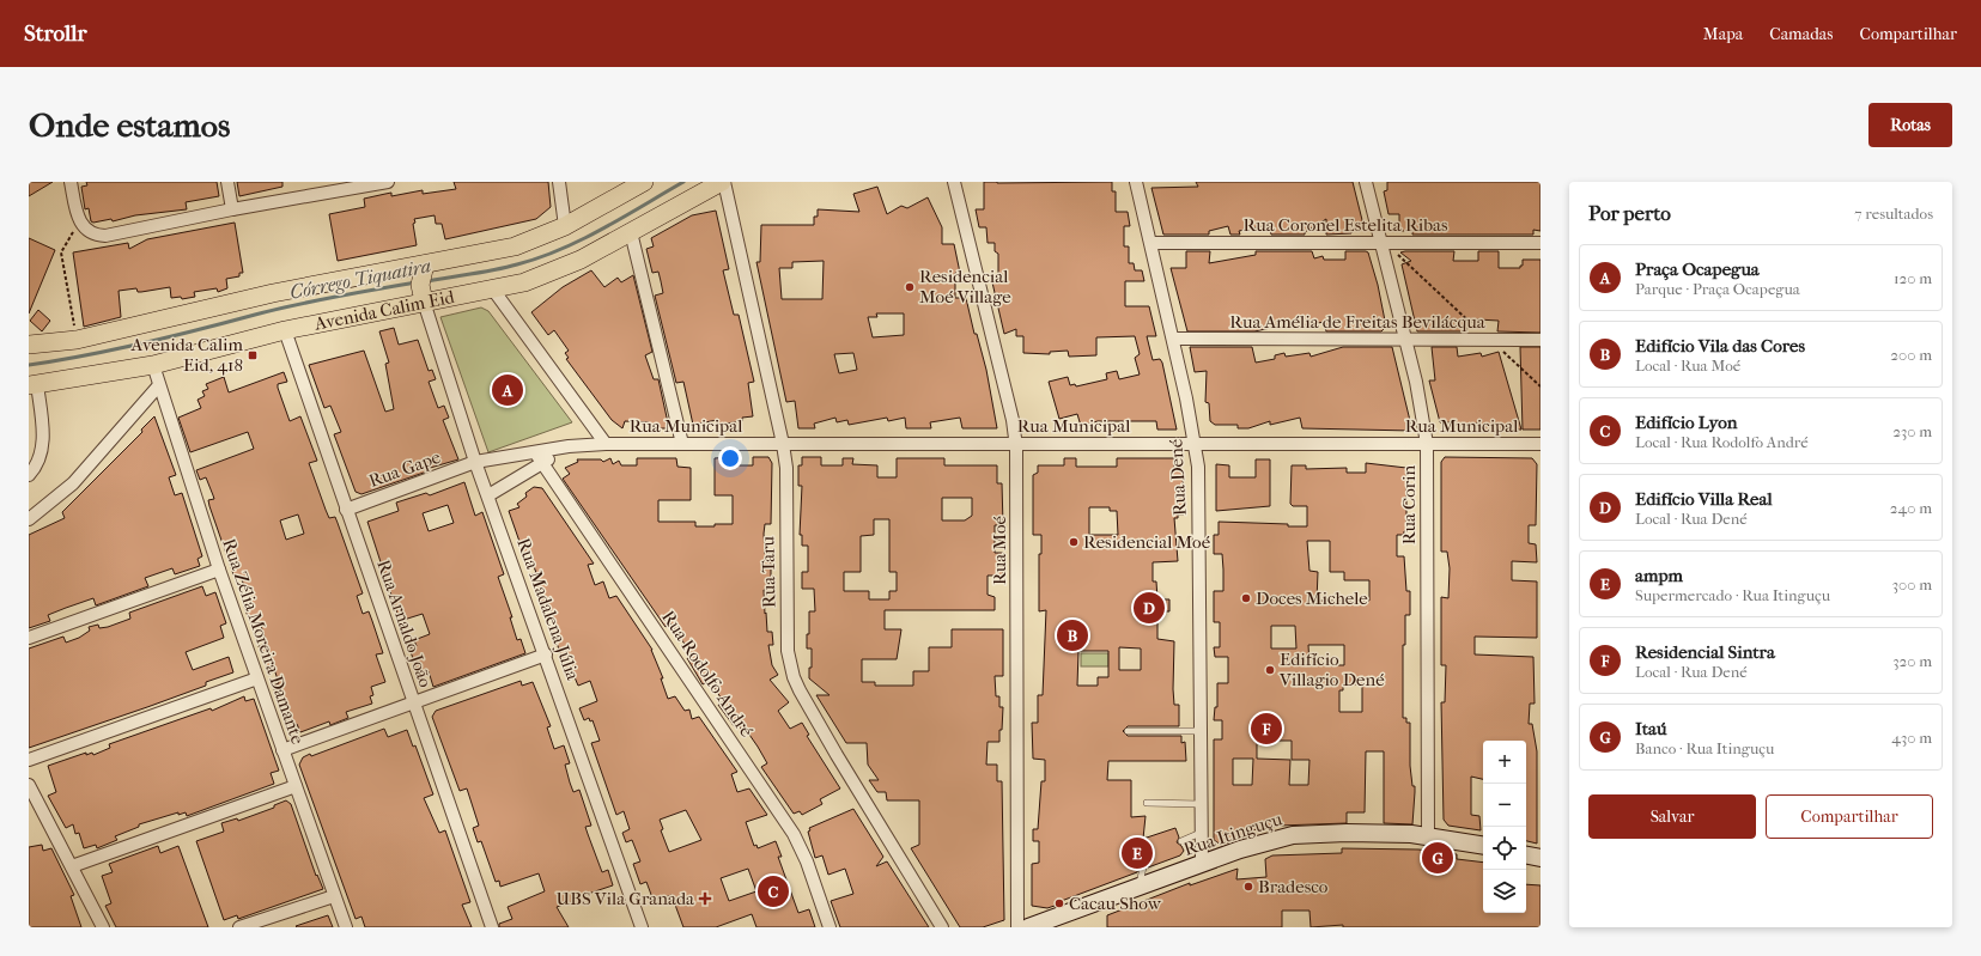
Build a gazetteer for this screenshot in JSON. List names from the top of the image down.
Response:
{
  "streets": {
    "main road": ["Avenida Calim Eid", "Rua Itinguçu"],
    "street": [
      "Rua Coronel Estelita Ribas",
      "Rua Amélia de Freitas Bevilácqua",
      "Rua Municipal",
      "Rua Gape",
      "Rua Dené",
      "Rua Corin",
      "Rua Moé",
      "Rua Taru",
      "Rua Madalena Júlia",
      "Rua Arnaldo João",
      "Rua Zélia Moreira Damante",
      "Rua Rodolfo André"
    ]
  },
  "crossings": [
    ["Rua Coronel Estelita Ribas", "Rua Dené"],
    ["Rua Coronel Estelita Ribas", "Rua Corin"],
    ["Avenida Calim Eid", "Rua Taru"],
    ["Avenida Calim Eid", "Rua Madalena Júlia"],
    ["Avenida Calim Eid", "Rua Arnaldo João"],
    ["Avenida Calim Eid", "Rua Zélia Moreira Damante"],
    ["Rua Amélia de Freitas Bevilácqua", "Rua Dené"],
    ["Rua Amélia de Freitas Bevilácqua", "Rua Corin"],
    ["Rua Municipal", "Rua Gape"],
    ["Rua Municipal", "Rua Dené"],
    ["Rua Municipal", "Rua Corin"],
    ["Rua Municipal", "Rua Moé"],
    ["Rua Municipal", "Rua Taru"],
    ["Rua Municipal", "Rua Rodolfo André"],
    ["Rua Gape", "Rua Madalena Júlia"],
    ["Rua Gape", "Rua Arnaldo João"],
    ["Rua Gape", "Rua Rodolfo André"],
    ["Rua Dené", "Rua Itinguçu"],
    ["Rua Corin", "Rua Itinguçu"]
  ],
  "water": ["Córrego Tiquatira"],
  "places": {
    "other": [
      "Residencial Moé Village",
      "Residencial Moé",
      "Doces Michele",
      "Edifício Villagio Dené",
      "Bradesco",
      "Cacau Show"
    ],
    "transit": ["Avenida Calim Eid, 418"],
    "health": ["UBS Vila Granada"]
  },
  "page": {
    "header": "Strollr",
    "nav": ["Mapa", "Camadas", "Compartilhar"],
    "buttons": [
      "Rotas",
      ["Salvar", "Compartilhar"]
    ],
    "title": "Onde estamos",
    "heading": ["Por perto", "7 resultados"],
    "list": [
      {
        "mark": "A",
        "name": "Praça Ocapegua",
        "note": "Parque · Praça Ocapegua",
        "value": "120 m"
      },
      {
        "mark": "B",
        "name": "Edifício Vila das Cores",
        "note": "Local · Rua Moé",
        "value": "200 m"
      },
      {
        "mark": "C",
        "name": "Edifício Lyon",
        "note": "Local · Rua Rodolfo André",
        "value": "230 m"
      },
      {
        "mark": "D",
        "name": "Edifício Villa Real",
        "note": "Local · Rua Dené",
        "value": "240 m"
      },
      {
        "mark": "E",
        "name": "ampm",
        "note": "Supermercado · Rua Itinguçu",
        "value": "300 m"
      },
      {
        "mark": "F",
        "name": "Residencial Sintra",
        "note": "Local · Rua Dené",
        "value": "320 m"
      },
      {
        "mark": "G",
        "name": "Itaú",
        "note": "Banco · Rua Itinguçu",
        "value": "430 m"
      }
    ],
    "pins": [
      "A",
      "D",
      "B",
      "F",
      "E",
      "G",
      "C"
    ],
    "map_buttons": ["+", "−"]
  }
}
